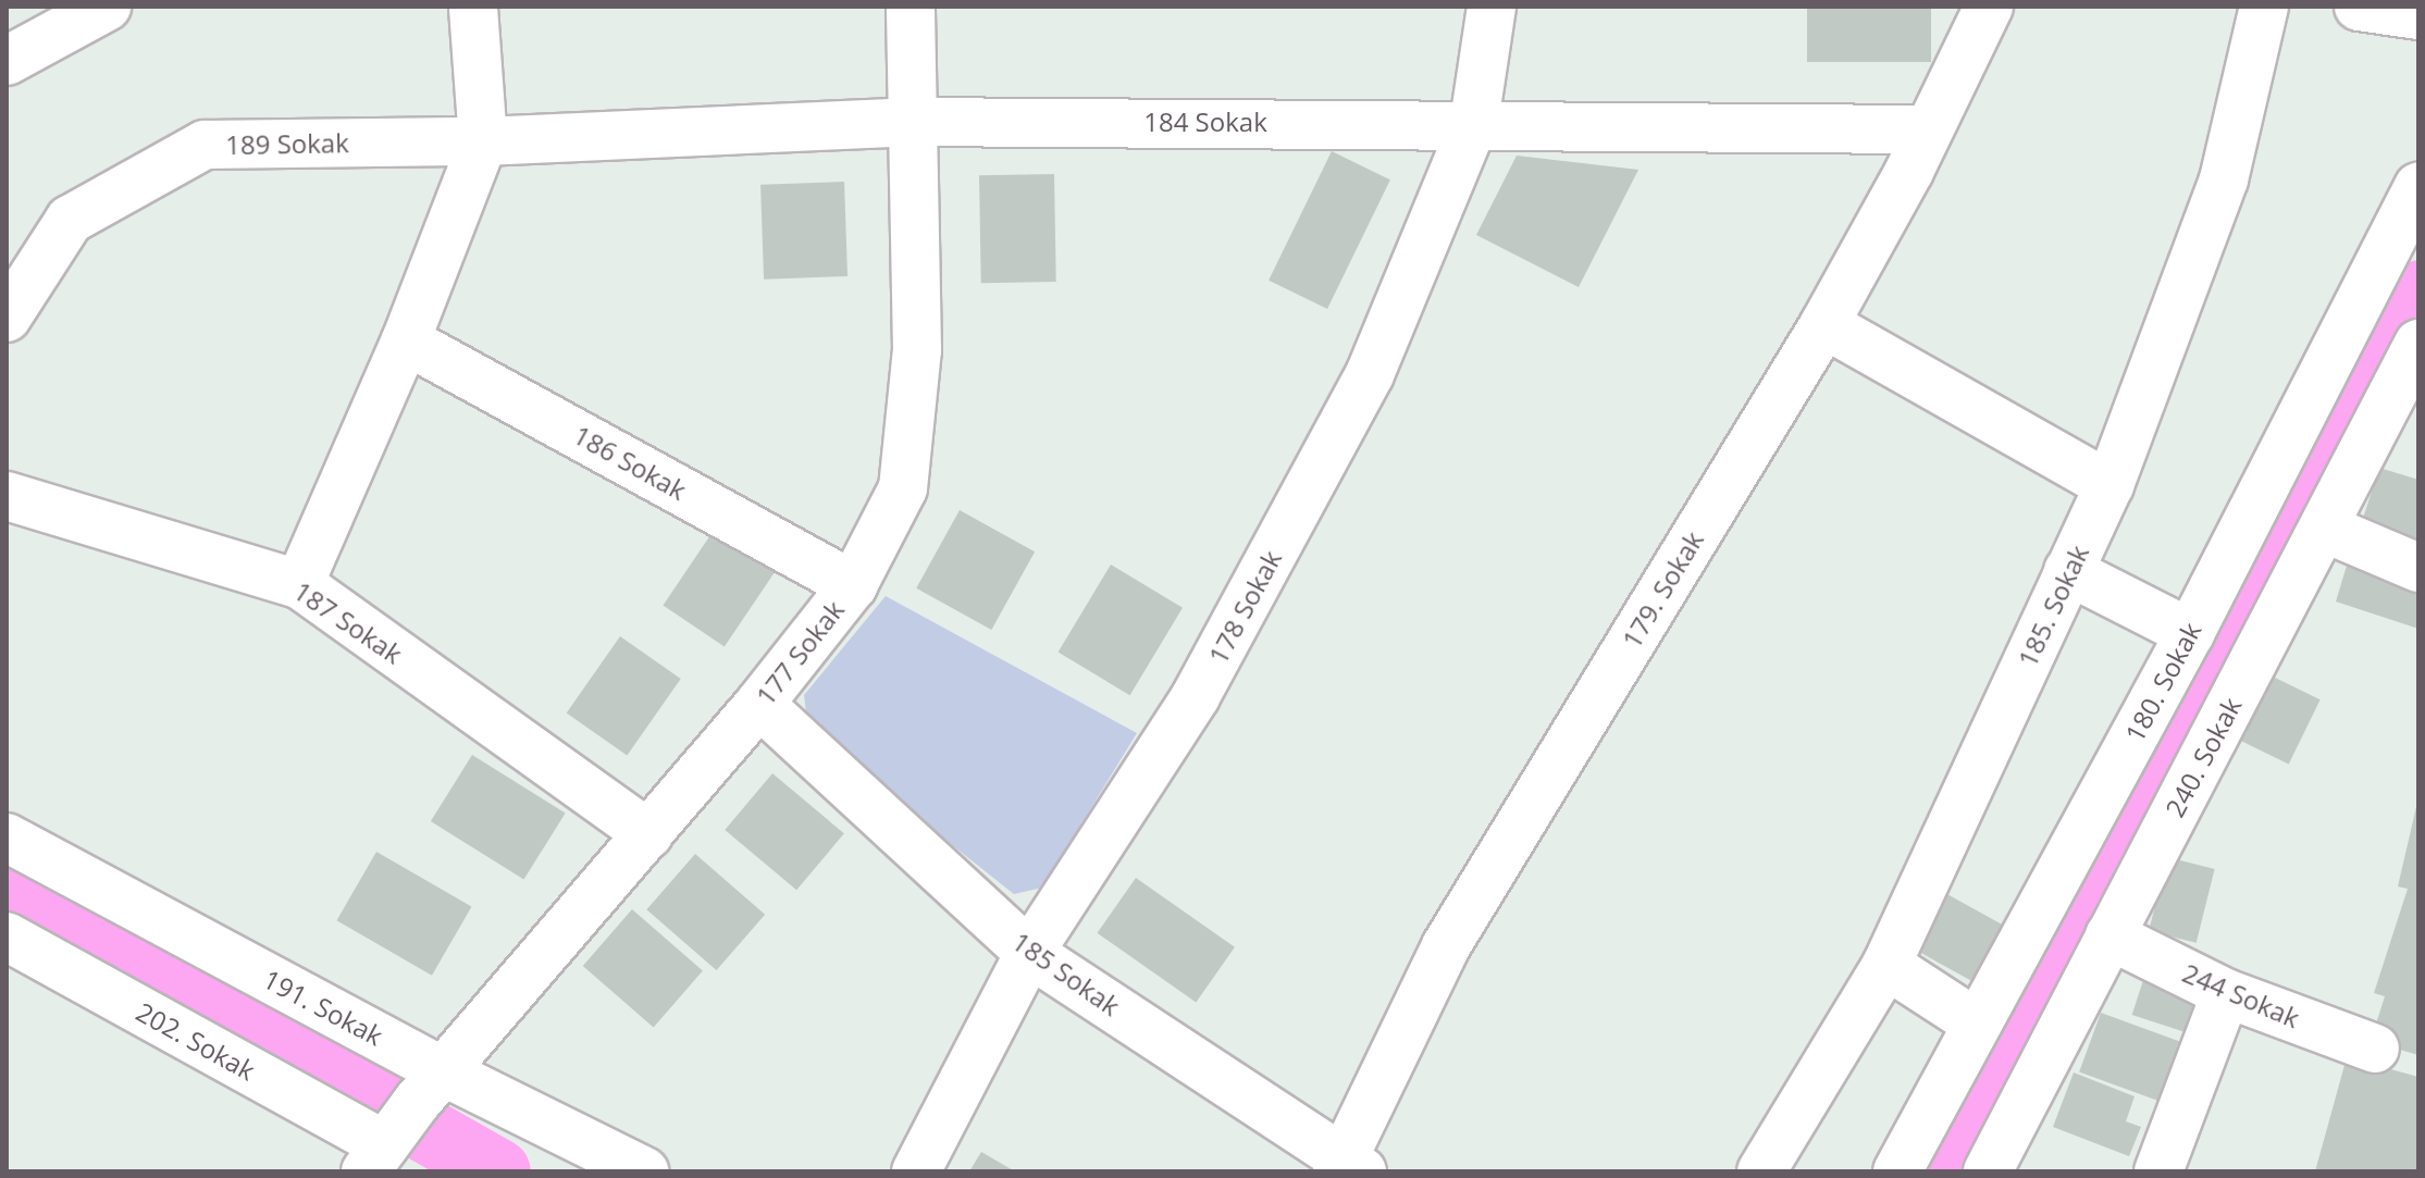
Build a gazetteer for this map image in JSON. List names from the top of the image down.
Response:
{
  "streets": {
    "street": [
      "184 Sokak",
      "189 Sokak",
      "186 Sokak",
      "179. Sokak",
      "185. Sokak",
      "178 Sokak",
      "187 Sokak",
      "177 Sokak",
      "180. Sokak",
      "240. Sokak",
      "185 Sokak",
      "244 Sokak",
      "191. Sokak",
      "202. Sokak"
    ]
  },
  "crossings": [
    ["184 Sokak", "189 Sokak"],
    ["184 Sokak", "179. Sokak"],
    ["184 Sokak", "178 Sokak"],
    ["184 Sokak", "177 Sokak"],
    ["186 Sokak", "177 Sokak"],
    ["179. Sokak", "185 Sokak"],
    ["178 Sokak", "185 Sokak"],
    ["187 Sokak", "177 Sokak"],
    ["177 Sokak", "185 Sokak"],
    ["177 Sokak", "191. Sokak"],
    ["177 Sokak", "202. Sokak"],
    ["240. Sokak", "244 Sokak"]
  ]
}
